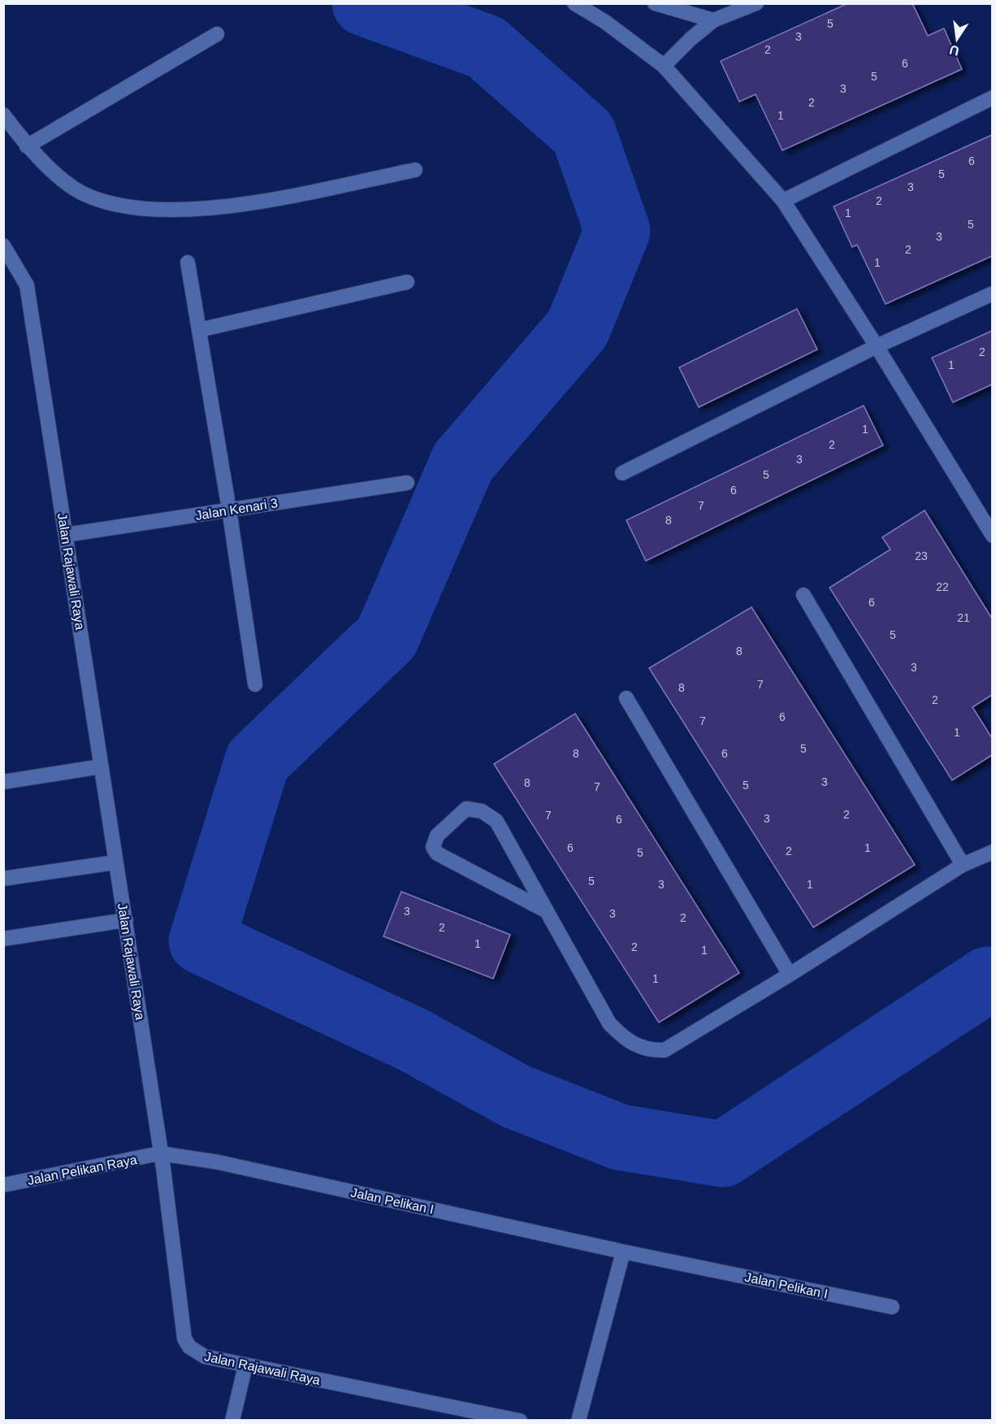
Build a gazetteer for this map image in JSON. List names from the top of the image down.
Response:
{
  "streets": {
    "street": [
      "Jalan Kenari 3",
      "Jalan Rajawali Raya",
      "Jalan Pelikan Raya",
      "Jalan Pelikan I"
    ]
  },
  "crossings": [
    ["Jalan Kenari 3", "Jalan Rajawali Raya"],
    ["Jalan Rajawali Raya", "Jalan Pelikan Raya"],
    ["Jalan Rajawali Raya", "Jalan Pelikan I"],
    ["Jalan Pelikan Raya", "Jalan Pelikan I"]
  ],
  "house_numbers": [
    "5",
    "3",
    "2",
    "6",
    "5",
    "3",
    "2",
    "1",
    "6",
    "5",
    "3",
    "2",
    "1",
    "5",
    "3",
    "2",
    "1",
    "2",
    "1",
    "1",
    "2",
    "3",
    "5",
    "6",
    "7",
    "8",
    "23",
    "22",
    "6",
    "21",
    "5",
    "8",
    "3",
    "7",
    "8",
    "2",
    "6",
    "7",
    "1",
    "5",
    "8",
    "6",
    "3",
    "8",
    "5",
    "7",
    "2",
    "7",
    "3",
    "6",
    "6",
    "1",
    "2",
    "5",
    "5",
    "3",
    "1",
    "3",
    "3",
    "2",
    "2",
    "1",
    "2",
    "1",
    "1"
  ],
  "north": "bottom"
}
